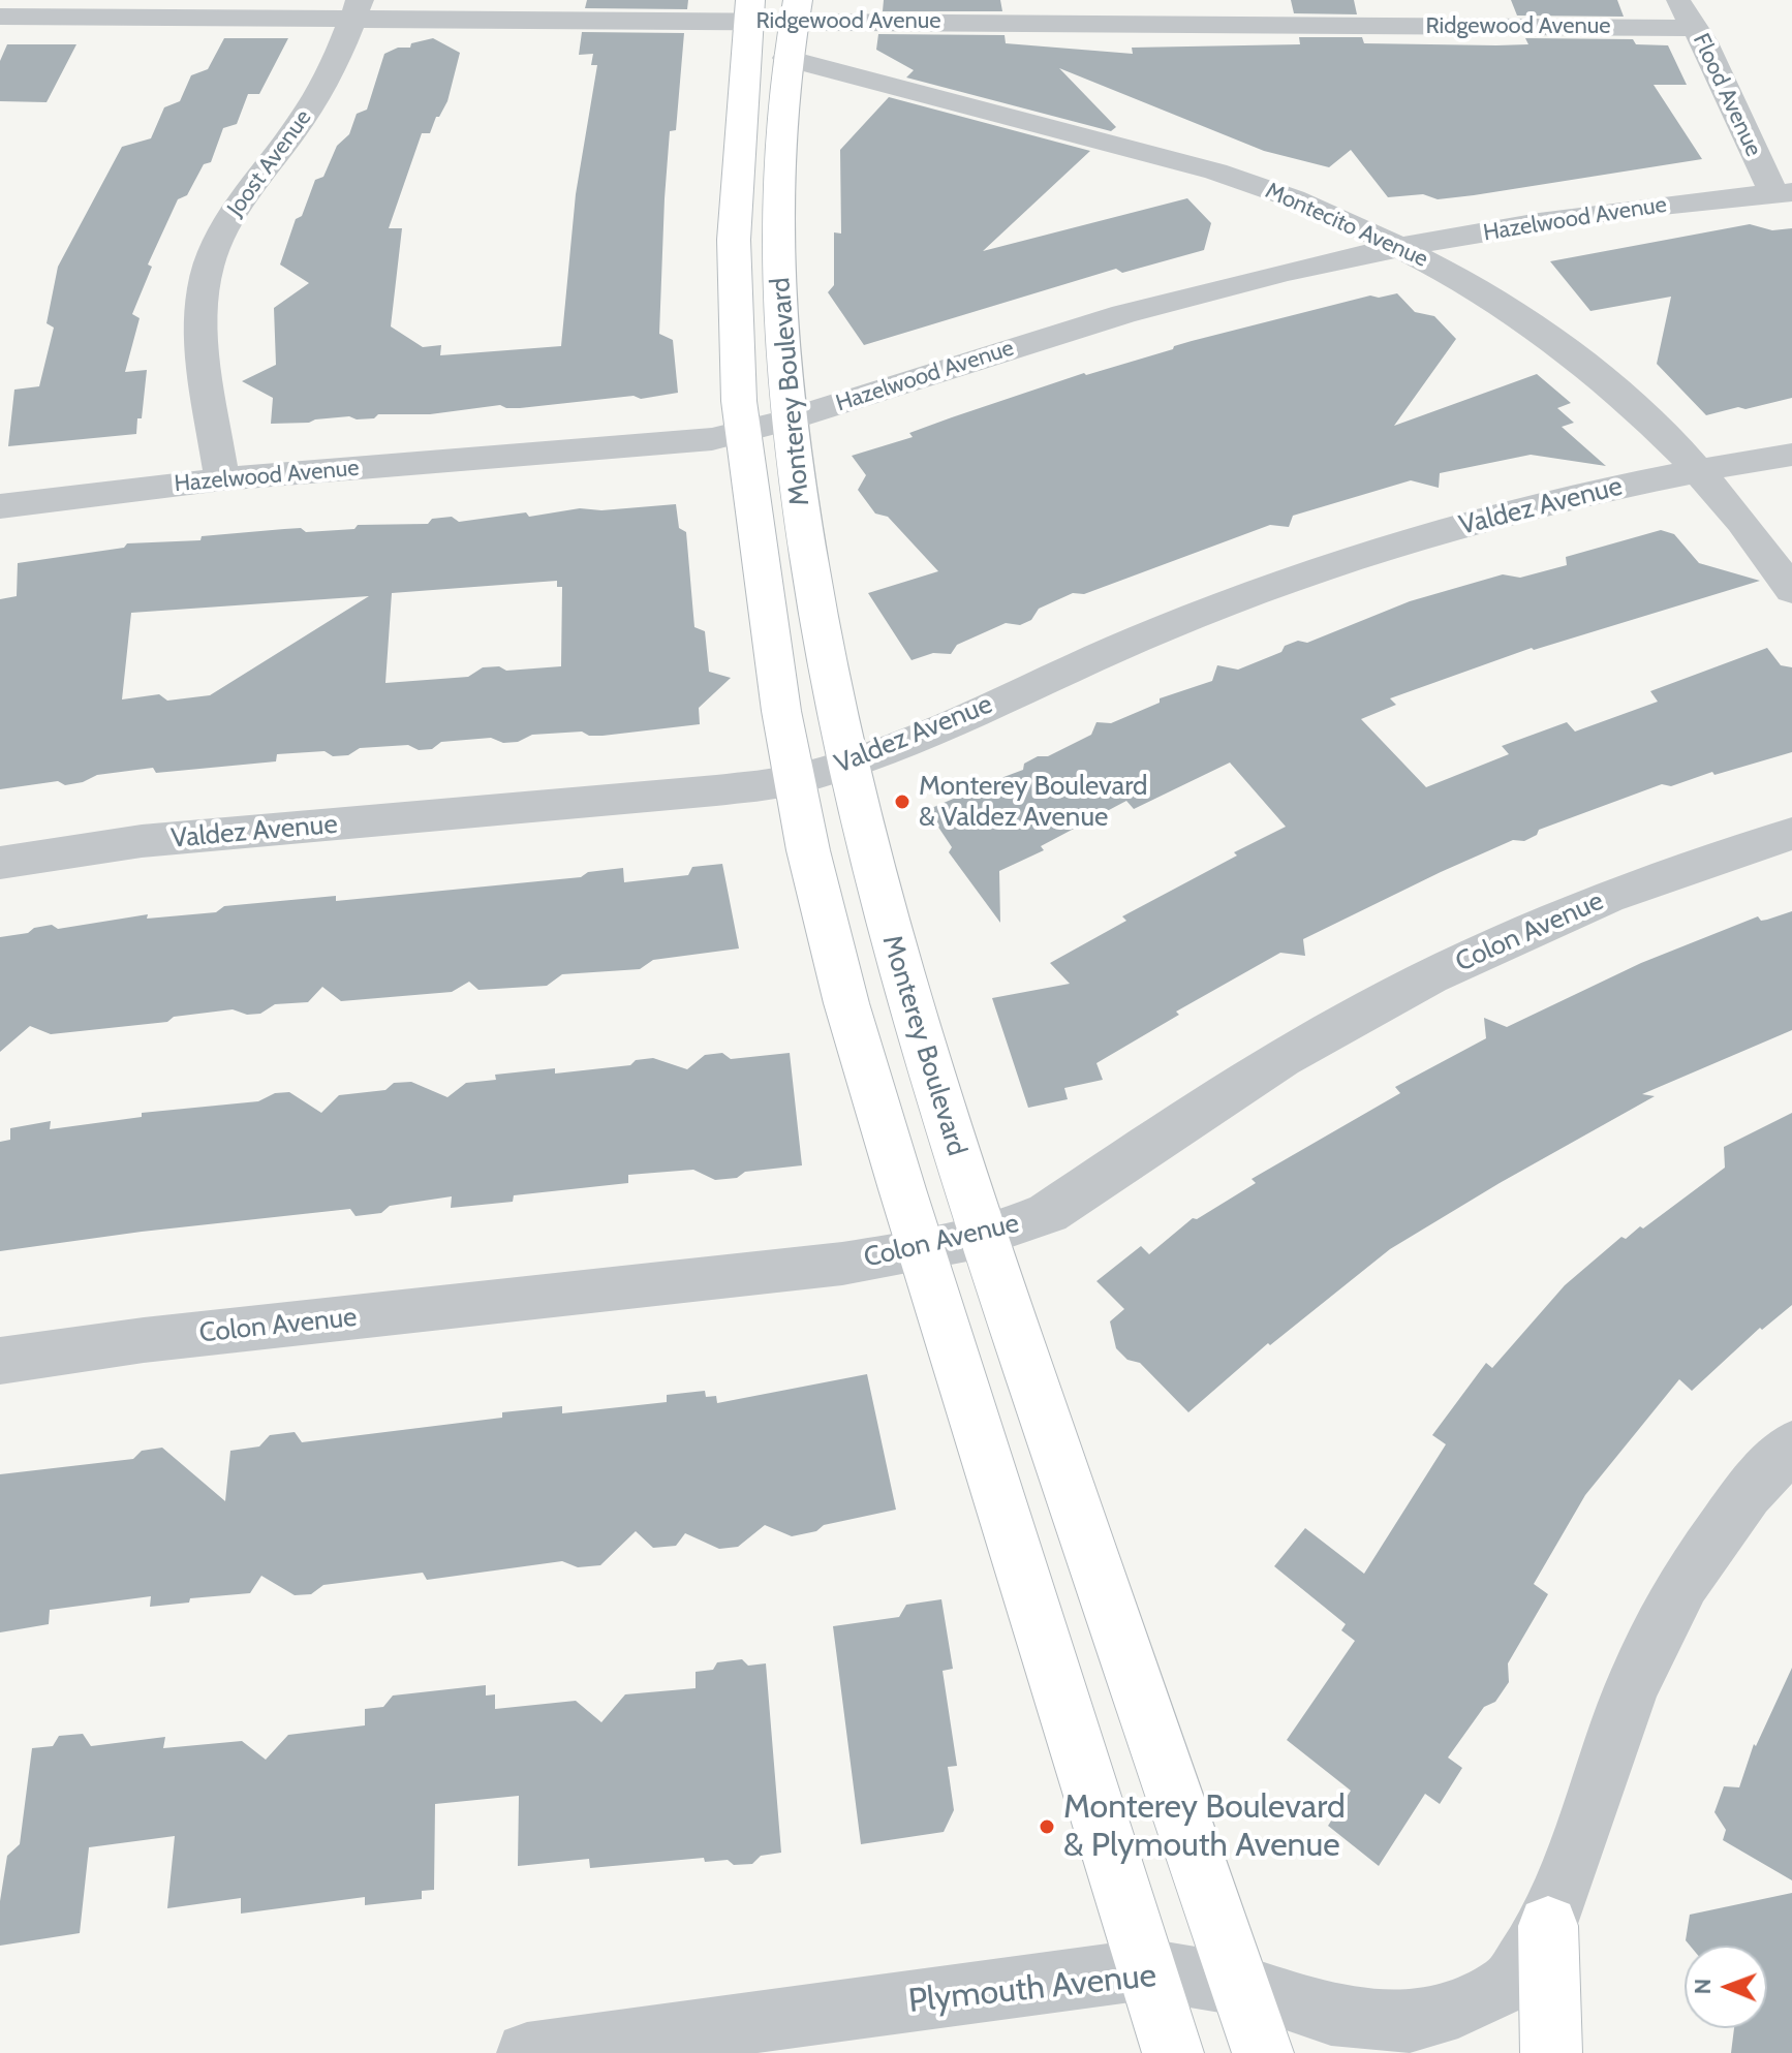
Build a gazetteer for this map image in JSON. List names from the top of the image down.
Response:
{
  "streets": {
    "main road": ["Monterey Boulevard"],
    "street": [
      "Ridgewood Avenue",
      "Flood Avenue",
      "Joost Avenue",
      "Hazelwood Avenue",
      "Montecito Avenue",
      "Valdez Avenue",
      "Colon Avenue",
      "Plymouth Avenue"
    ]
  },
  "crossings": [
    ["Ridgewood Avenue", "Flood Avenue"],
    ["Ridgewood Avenue", "Joost Avenue"],
    ["Ridgewood Avenue", "Montecito Avenue"],
    ["Ridgewood Avenue", "Monterey Boulevard"],
    ["Flood Avenue", "Hazelwood Avenue"],
    ["Joost Avenue", "Hazelwood Avenue"],
    ["Hazelwood Avenue", "Montecito Avenue"],
    ["Hazelwood Avenue", "Monterey Boulevard"],
    ["Montecito Avenue", "Monterey Boulevard"],
    ["Montecito Avenue", "Valdez Avenue"],
    ["Monterey Boulevard", "Valdez Avenue"],
    ["Monterey Boulevard", "Colon Avenue"],
    ["Monterey Boulevard", "Plymouth Avenue"]
  ],
  "places": ["Monterey Boulevard & Valdez Avenue", "Monterey Boulevard & Plymouth Avenue"],
  "north": "left"
}
